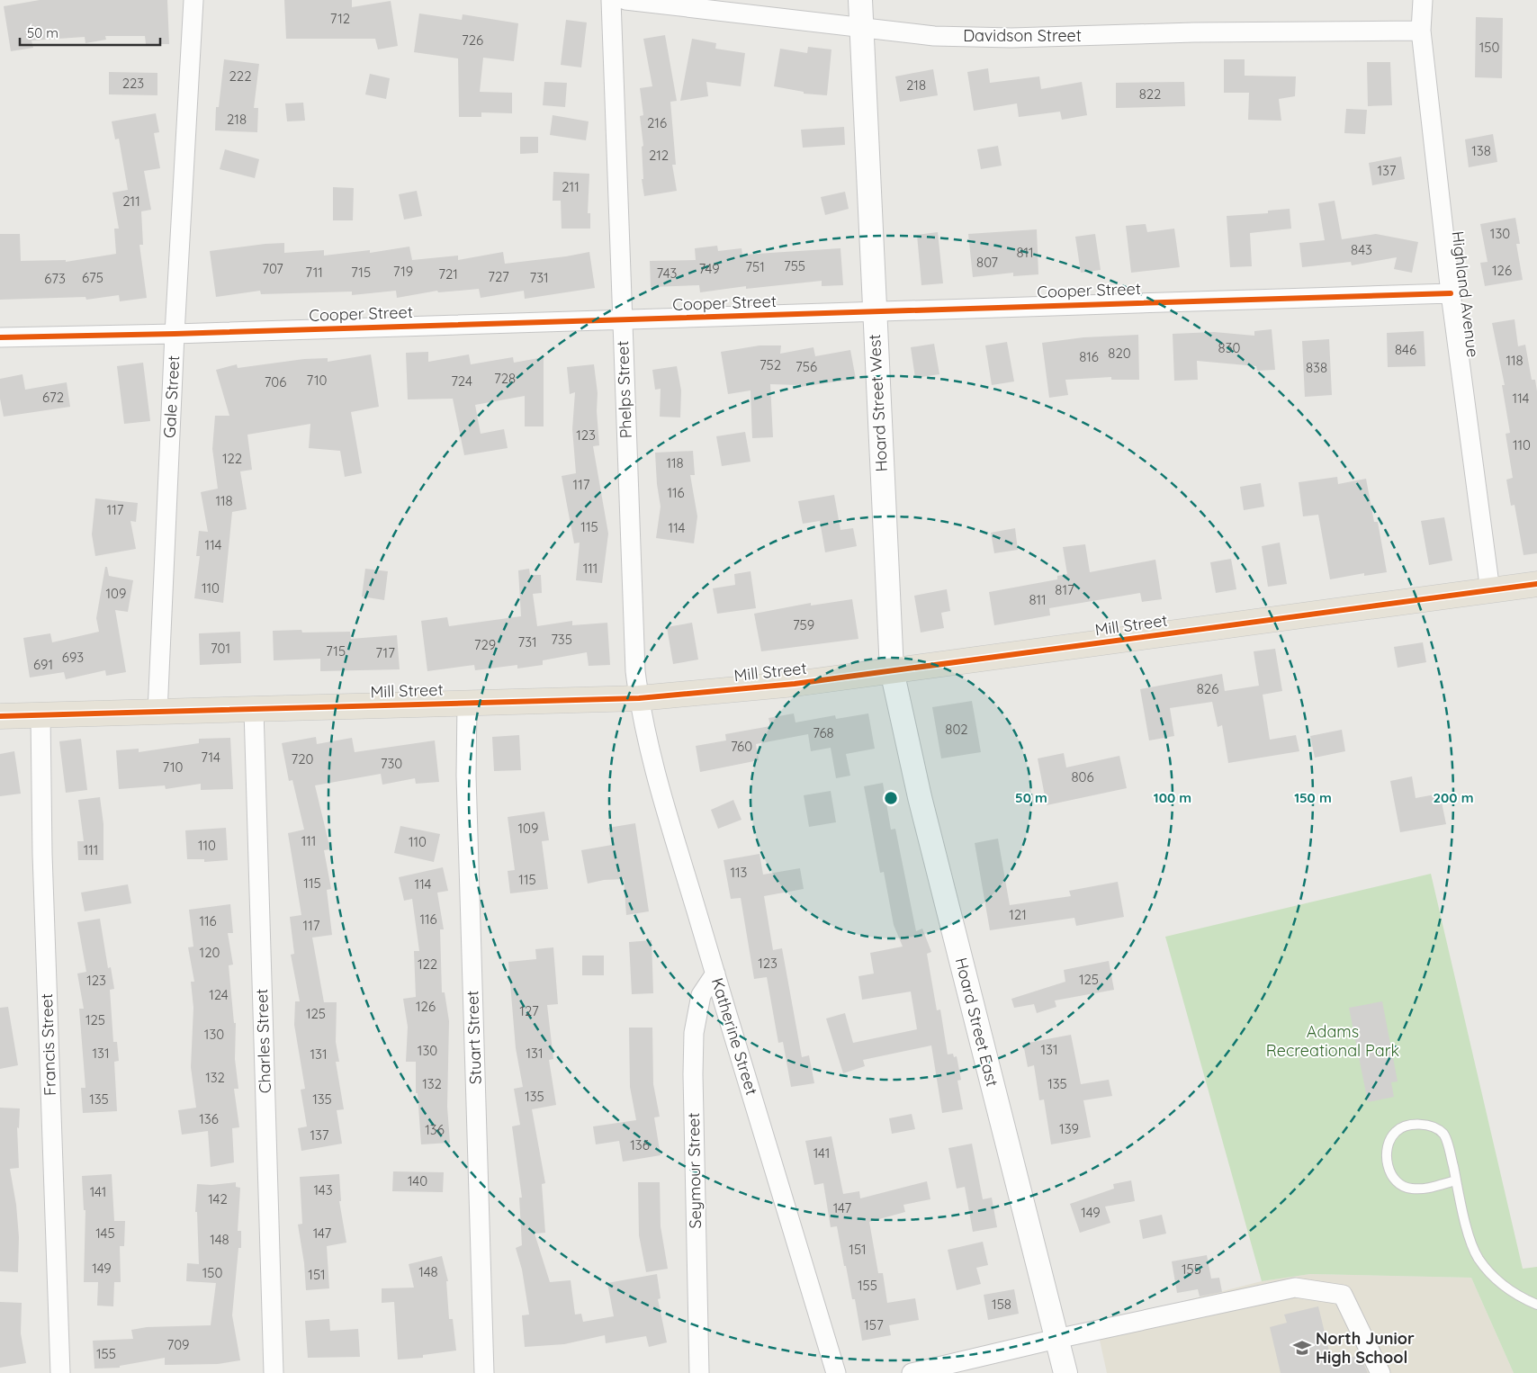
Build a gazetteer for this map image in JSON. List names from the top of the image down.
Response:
{
  "streets": {
    "highway": ["Mill Street"],
    "street": [
      "Davidson Street",
      "Cooper Street",
      "Highland Avenue",
      "Phelps Street",
      "Gale Street",
      "Hoard Street West",
      "Hoard Street East",
      "Katherine Street",
      "Stuart Street",
      "Charles Street",
      "Francis Street",
      "Seymour Street"
    ]
  },
  "crossings": [
    ["Davidson Street", "Highland Avenue"],
    ["Davidson Street", "Hoard Street West"],
    ["Cooper Street", "Highland Avenue"],
    ["Cooper Street", "Phelps Street"],
    ["Cooper Street", "Gale Street"],
    ["Cooper Street", "Hoard Street West"],
    ["Highland Avenue", "Mill Street"],
    ["Phelps Street", "Mill Street"],
    ["Phelps Street", "Katherine Street"],
    ["Gale Street", "Mill Street"],
    ["Hoard Street West", "Mill Street"],
    ["Hoard Street West", "Hoard Street East"],
    ["Mill Street", "Hoard Street East"],
    ["Mill Street", "Katherine Street"],
    ["Mill Street", "Stuart Street"],
    ["Mill Street", "Charles Street"],
    ["Mill Street", "Francis Street"],
    ["Katherine Street", "Seymour Street"]
  ],
  "parks": ["Adams Recreational Park"],
  "places": {
    "school or university": ["North Junior High School"]
  },
  "house_numbers": [
    "712",
    "726",
    "150",
    "222",
    "223",
    "218",
    "822",
    "218",
    "216",
    "138",
    "212",
    "137",
    "211",
    "211",
    "130",
    "843",
    "811",
    "807",
    "755",
    "751",
    "707",
    "749",
    "126",
    "719",
    "711",
    "715",
    "743",
    "721",
    "727",
    "675",
    "731",
    "673",
    "830",
    "846",
    "820",
    "816",
    "118",
    "752",
    "756",
    "838",
    "728",
    "710",
    "724",
    "706",
    "672",
    "114",
    "123",
    "110",
    "122",
    "118",
    "117",
    "116",
    "118",
    "117",
    "115",
    "114",
    "114",
    "111",
    "110",
    "817",
    "109",
    "811",
    "759",
    "735",
    "731",
    "729",
    "701",
    "715",
    "717",
    "693",
    "691",
    "826",
    "802",
    "768",
    "760",
    "714",
    "720",
    "730",
    "710",
    "806",
    "109",
    "111",
    "110",
    "110",
    "111",
    "113",
    "115",
    "115",
    "114",
    "121",
    "116",
    "116",
    "117",
    "120",
    "123",
    "122",
    "125",
    "123",
    "124",
    "126",
    "127",
    "125",
    "125",
    "130",
    "131",
    "130",
    "131",
    "131",
    "131",
    "132",
    "132",
    "135",
    "135",
    "135",
    "135",
    "136",
    "139",
    "136",
    "137",
    "136",
    "141",
    "140",
    "143",
    "141",
    "142",
    "147",
    "149",
    "145",
    "147",
    "148",
    "151",
    "149",
    "155",
    "148",
    "150",
    "151",
    "155",
    "158",
    "157",
    "709",
    "155"
  ],
  "scale_bar": "50 m",
  "rings": [
    "50 m",
    "100 m",
    "150 m",
    "200 m"
  ]
}
